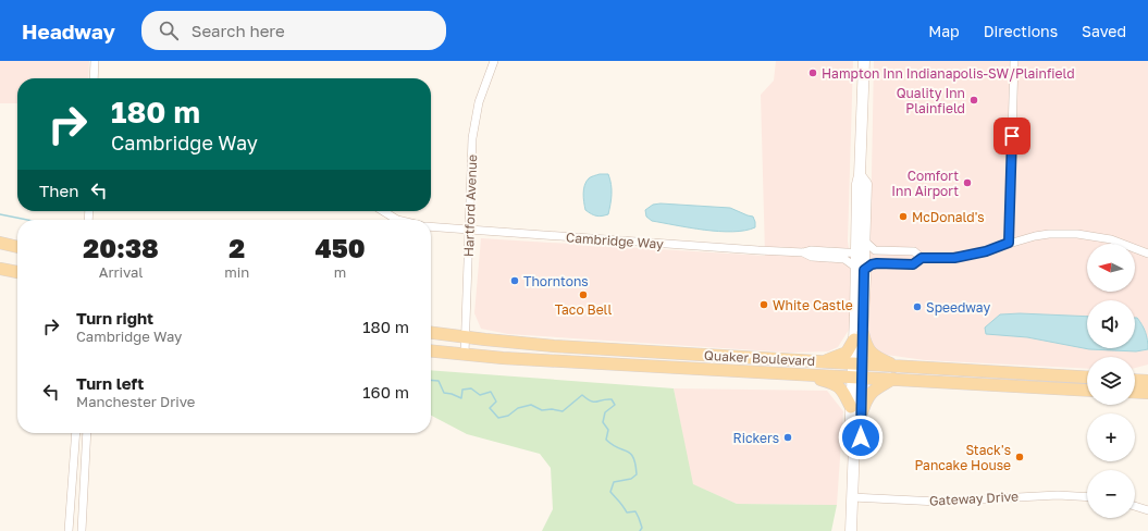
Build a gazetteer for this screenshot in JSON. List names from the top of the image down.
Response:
{
  "streets": {
    "main road": ["Quaker Boulevard"],
    "street": ["Hartford Avenue", "Cambridge Way", "Gateway Drive"]
  },
  "crossings": [
    ["Hartford Avenue", "Cambridge Way"],
    ["Hartford Avenue", "Quaker Boulevard"]
  ],
  "places": [
    "Hampton Inn Indianapolis-SW/Plainfield",
    "Quality Inn Plainfield",
    "Comfort Inn Airport",
    "McDonald's",
    "Thorntons",
    "Taco Bell",
    "White Castle",
    "Speedway",
    "Rickers",
    "Stack's Pancake House"
  ],
  "north": "left",
  "page": {
    "header": "Headway",
    "search": "Search here",
    "nav": ["Map", "Directions", "Saved"],
    "turn": ["180 m", "Cambridge Way"],
    "then": "Then",
    "eta": [
      "20:38",
      "Arrival",
      "2",
      "min",
      "450",
      "m"
    ],
    "map_buttons": ["+", "−"],
    "list": [
      {
        "name": "Turn right",
        "note": "Cambridge Way",
        "value": "180 m"
      },
      {
        "name": "Turn left",
        "note": "Manchester Drive",
        "value": "160 m"
      }
    ]
  }
}
